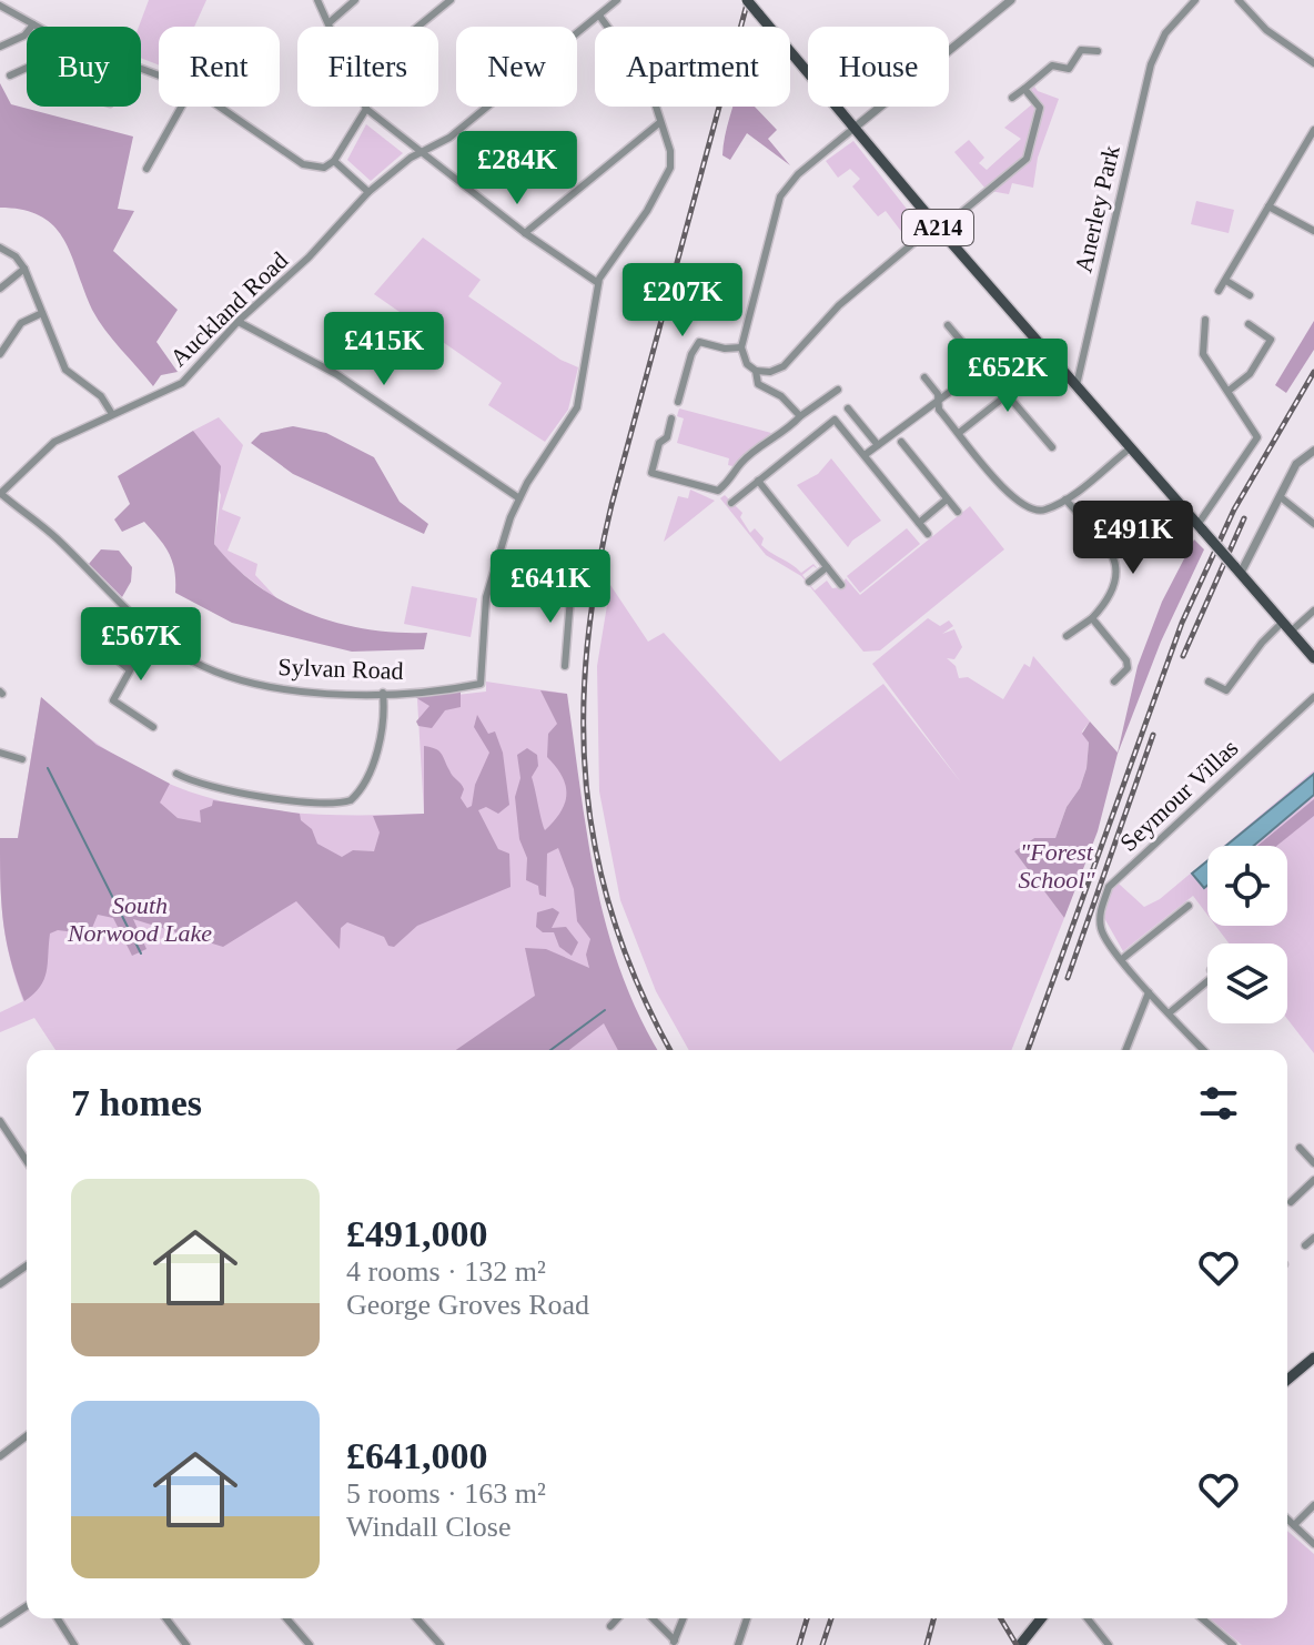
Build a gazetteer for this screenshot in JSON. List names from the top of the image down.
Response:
{
  "streets": {
    "main road": ["A214"],
    "street": [
      "Anerley Park",
      "Auckland Road",
      "Sylvan Road",
      "Seymour Villas"
    ]
  },
  "crossings": [
    ["Anerley Park", "A214"],
    ["Auckland Road", "Sylvan Road"]
  ],
  "parks": ["\"Forest School\"", "South Norwood Lake"],
  "page": {
    "chip": [
      "Buy",
      "Rent",
      "Filters",
      "New",
      "Apartment",
      "House"
    ],
    "price": [
      "£284K",
      "£207K",
      "£415K",
      "£652K",
      "£491K",
      "£641K",
      "£567K"
    ],
    "heading": "7 homes",
    "list": [
      {
        "name": "£491,000",
        "note": "4 rooms · 132 m² · George Groves Road"
      },
      {
        "name": "£641,000",
        "note": "5 rooms · 163 m² · Windall Close"
      }
    ]
  }
}
